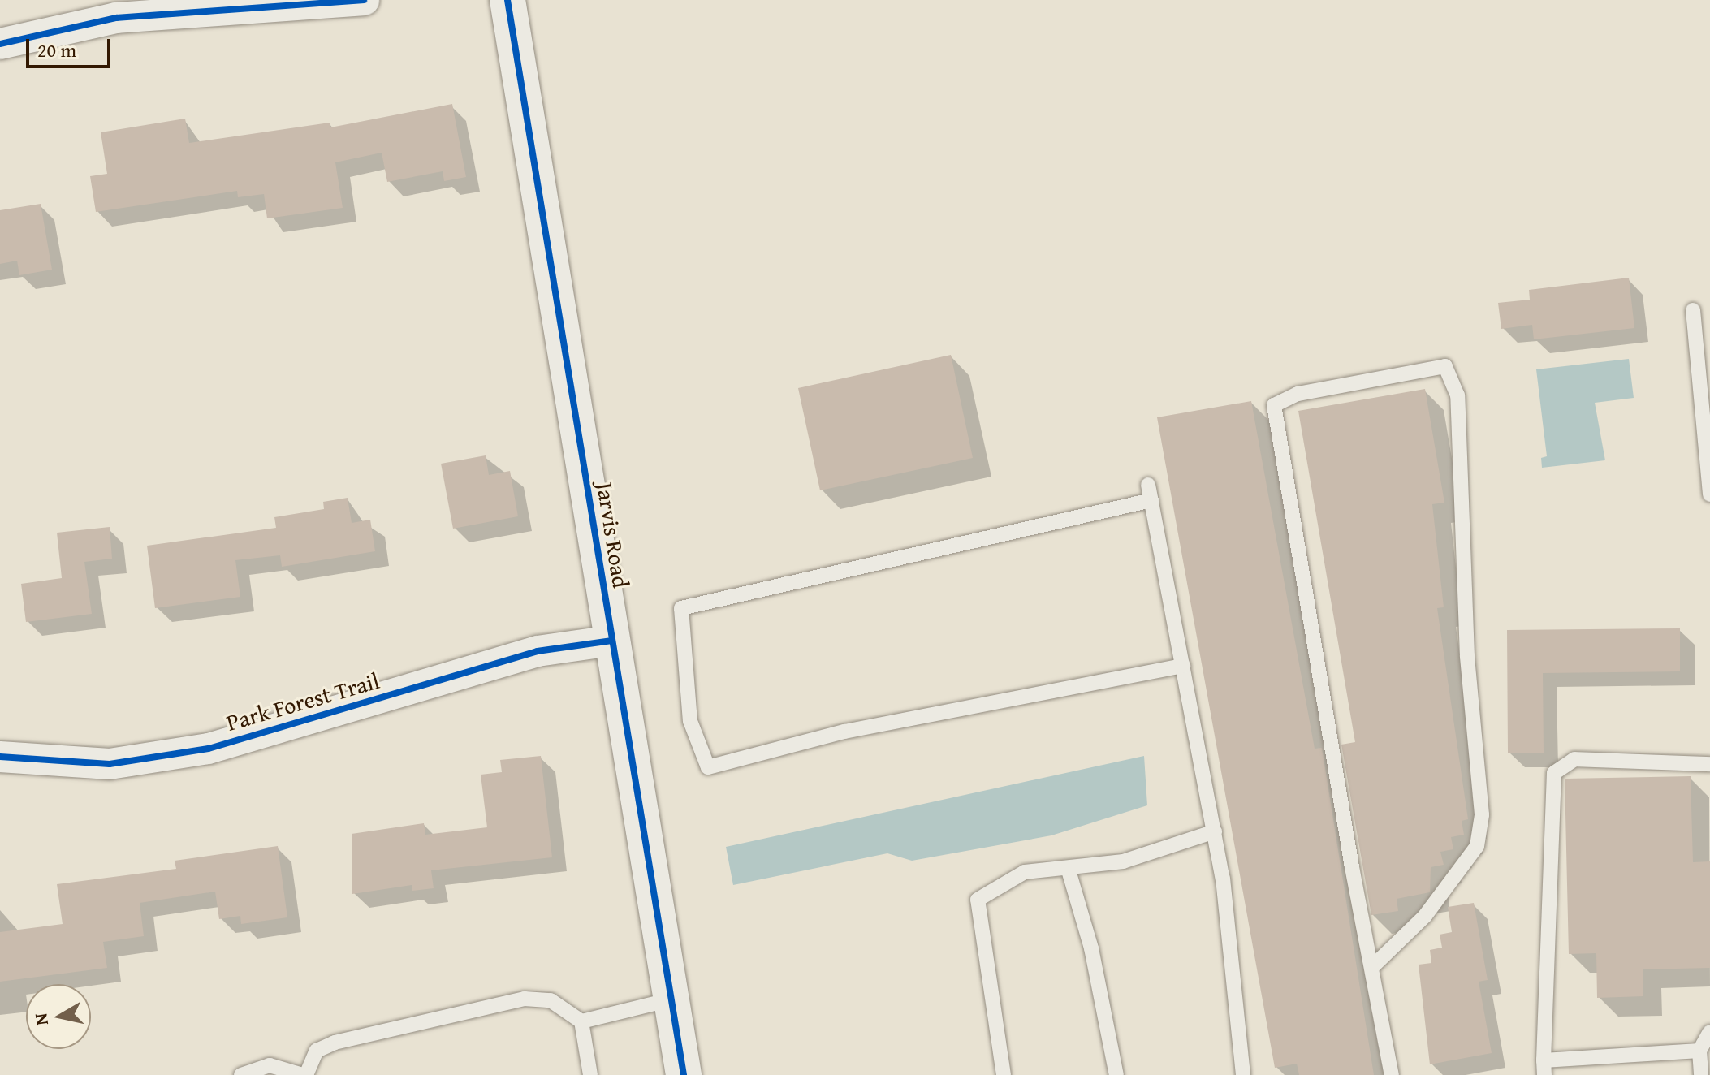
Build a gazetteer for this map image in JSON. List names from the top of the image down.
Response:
{
  "streets": {
    "street": ["Jarvis Road", "Park Forest Trail"]
  },
  "crossings": [
    ["Jarvis Road", "Park Forest Trail"]
  ],
  "scale_bar": "20 m",
  "north": "left"
}
